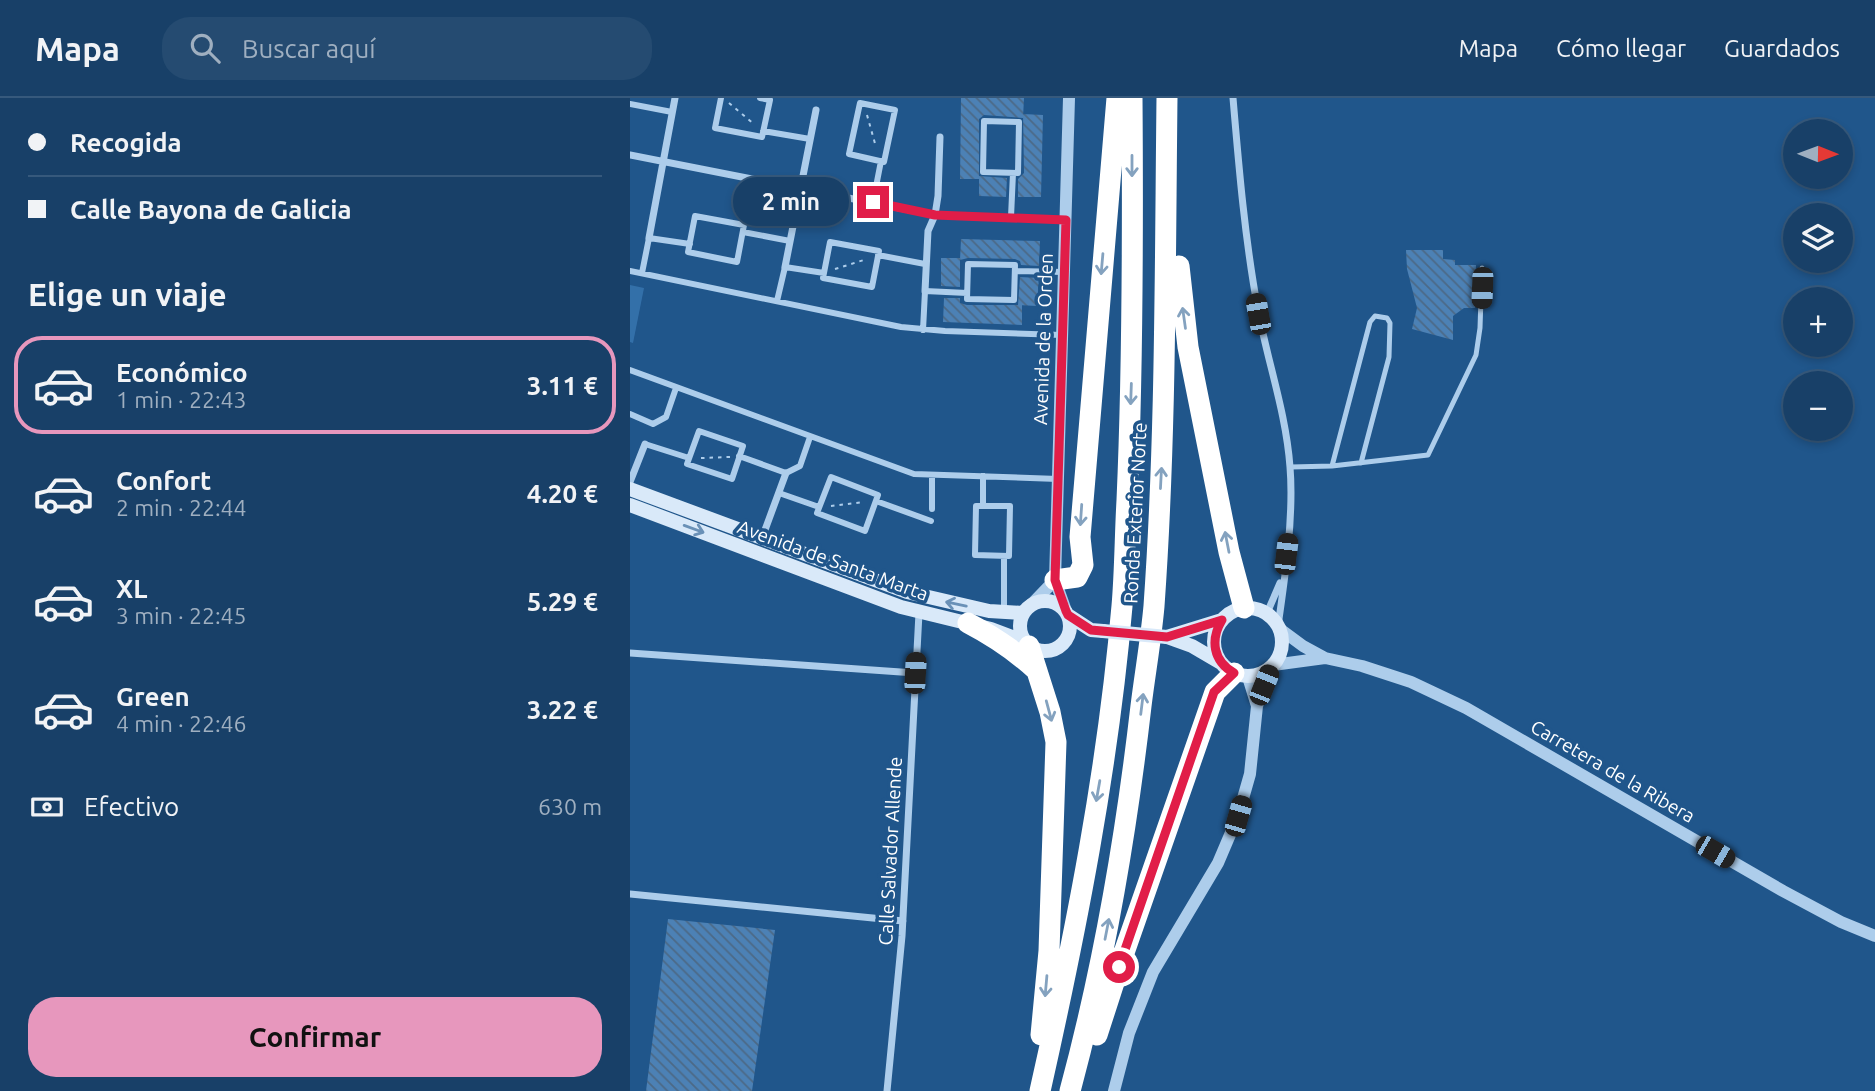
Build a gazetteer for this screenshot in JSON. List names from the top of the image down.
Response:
{
  "streets": {
    "highway": ["Ronda Exterior Norte"],
    "main road": ["Avenida de Santa Marta"],
    "street": ["Avenida de la Orden", "Carretera de la Ribera", "Calle Salvador Allende"]
  },
  "crossings": [
    ["Avenida de la Orden", "Avenida de Santa Marta"],
    ["Avenida de Santa Marta", "Calle Salvador Allende"]
  ],
  "north": "right",
  "page": {
    "header": "Mapa",
    "search": "Buscar aquí",
    "nav": ["Mapa", "Cómo llegar", "Guardados"],
    "banner": ["Recogida", "Calle Bayona de Galicia"],
    "map_buttons": ["+", "−"],
    "bubble": "2 min",
    "heading": "Elige un viaje",
    "list": [
      {
        "name": "Económico",
        "note": "1 min · 22:43",
        "value": "3.11 €"
      },
      {
        "name": "Confort",
        "note": "2 min · 22:44",
        "value": "4.20 €"
      },
      {
        "name": "XL",
        "note": "3 min · 22:45",
        "value": "5.29 €"
      },
      {
        "name": "Green",
        "note": "4 min · 22:46",
        "value": "3.22 €"
      }
    ],
    "pay": ["Efectivo", "630 m"],
    "buttons": "Confirmar"
  }
}
